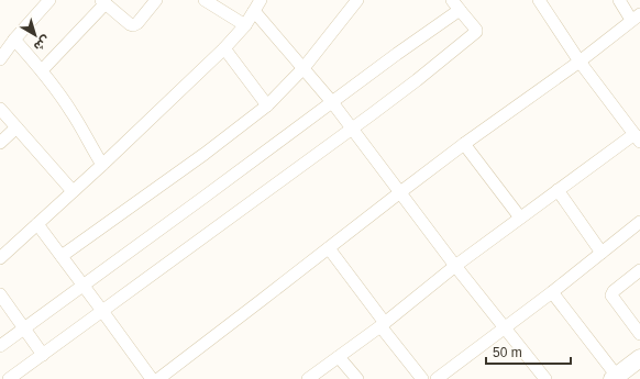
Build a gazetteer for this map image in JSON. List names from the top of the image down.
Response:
{
  "scale_bar": "50 m",
  "north": "bottom right"
}
